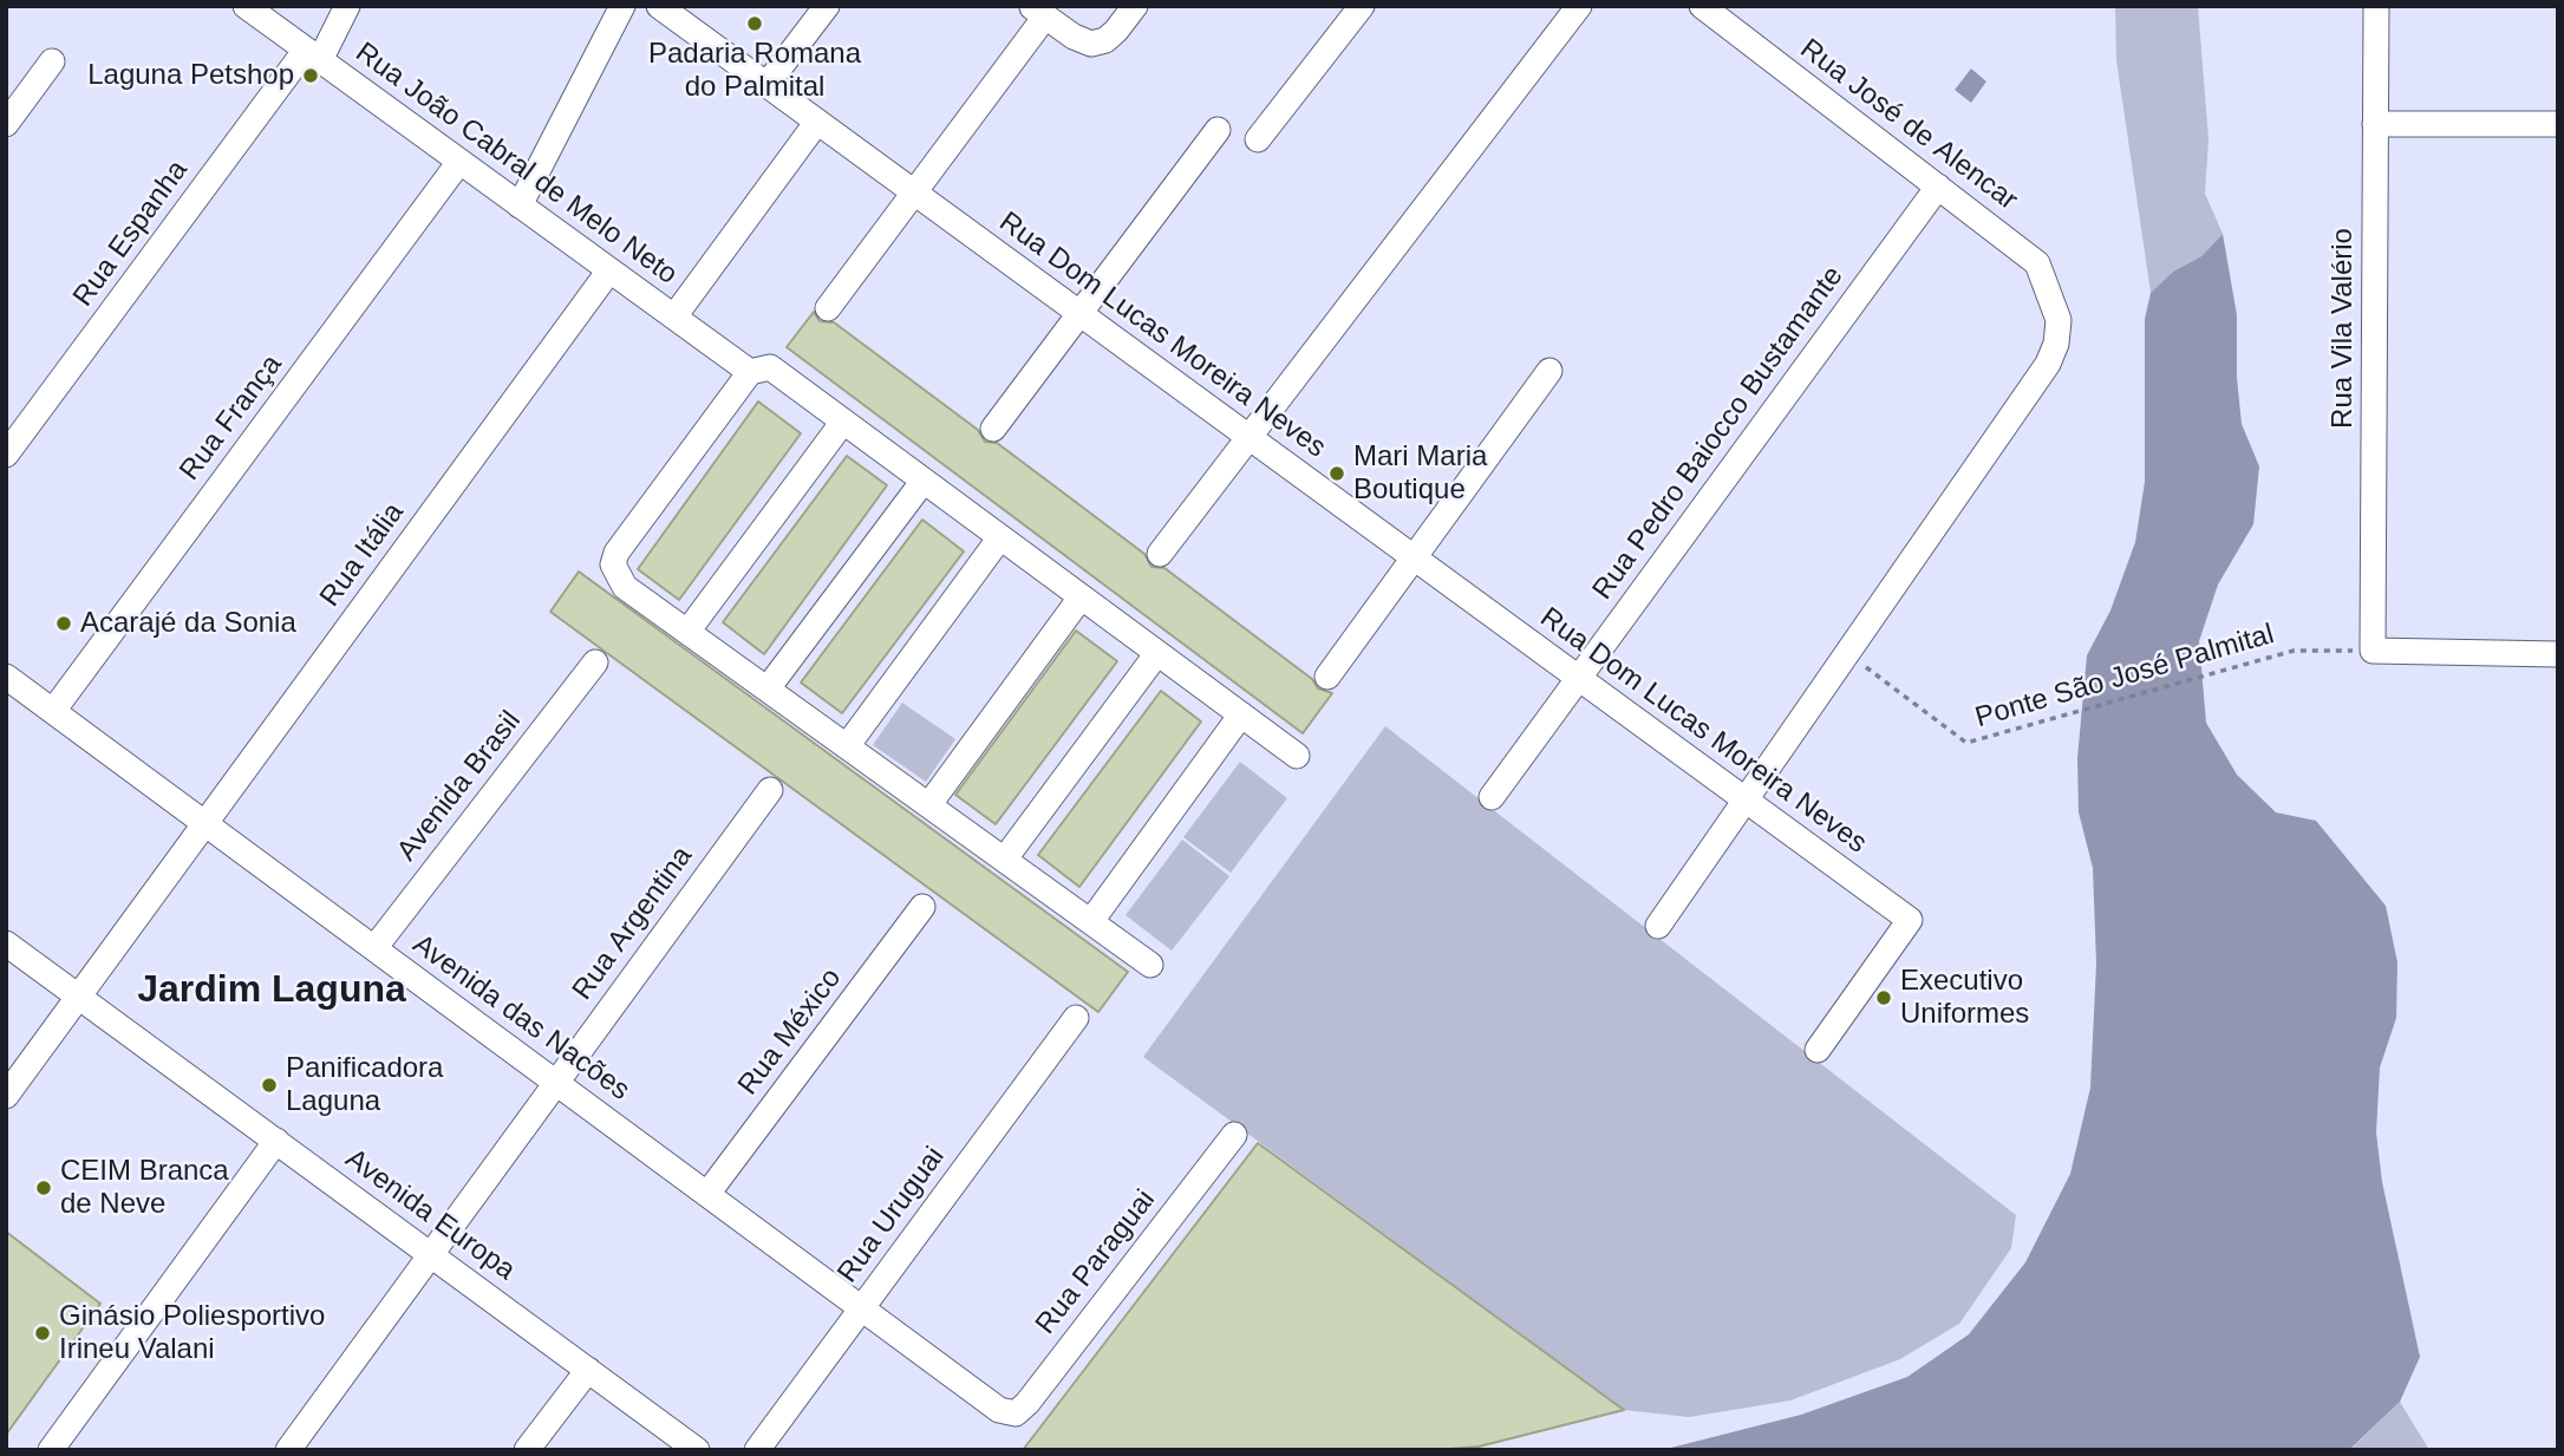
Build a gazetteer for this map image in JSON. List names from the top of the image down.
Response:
{
  "streets": {
    "street": [
      "Rua José de Alencar",
      "Rua João Cabral de Melo Neto",
      "Rua Espanha",
      "Rua Vila Valério",
      "Rua Dom Lucas Moreira Neves",
      "Rua França",
      "Rua Pedro Baiocco Bustamante",
      "Rua Itália",
      "Avenida Brasil",
      "Rua Argentina",
      "Avenida das Nacões",
      "Rua México",
      "Avenida Europa",
      "Rua Uruguai",
      "Rua Paraguai"
    ],
    "path": ["Ponte São José Palmital"]
  },
  "crossings": [
    ["Rua José de Alencar", "Rua Pedro Baiocco Bustamante"],
    ["Rua José de Alencar", "Ponte São José Palmital"],
    ["Rua João Cabral de Melo Neto", "Rua Espanha"],
    ["Rua João Cabral de Melo Neto", "Rua França"],
    ["Rua João Cabral de Melo Neto", "Rua Itália"],
    ["Rua Vila Valério", "Ponte São José Palmital"],
    ["Rua Dom Lucas Moreira Neves", "Rua Pedro Baiocco Bustamante"],
    ["Rua França", "Avenida das Nacões"],
    ["Rua Itália", "Avenida das Nacões"],
    ["Rua Itália", "Avenida Europa"],
    ["Avenida Brasil", "Avenida das Nacões"],
    ["Rua Argentina", "Avenida das Nacões"],
    ["Rua Argentina", "Avenida Europa"],
    ["Avenida das Nacões", "Rua México"],
    ["Avenida das Nacões", "Rua Uruguai"],
    ["Avenida das Nacões", "Rua Paraguai"]
  ],
  "districts": ["Jardim Laguna"],
  "places": [
    "Padaria Romana do Palmital",
    "Laguna Petshop",
    "Mari Maria Boutique",
    "Acarajé da Sonia",
    "Executivo Uniformes",
    "Panificadora Laguna",
    "CEIM Branca de Neve",
    "Ginásio Poliesportivo Irineu Valani"
  ]
}
